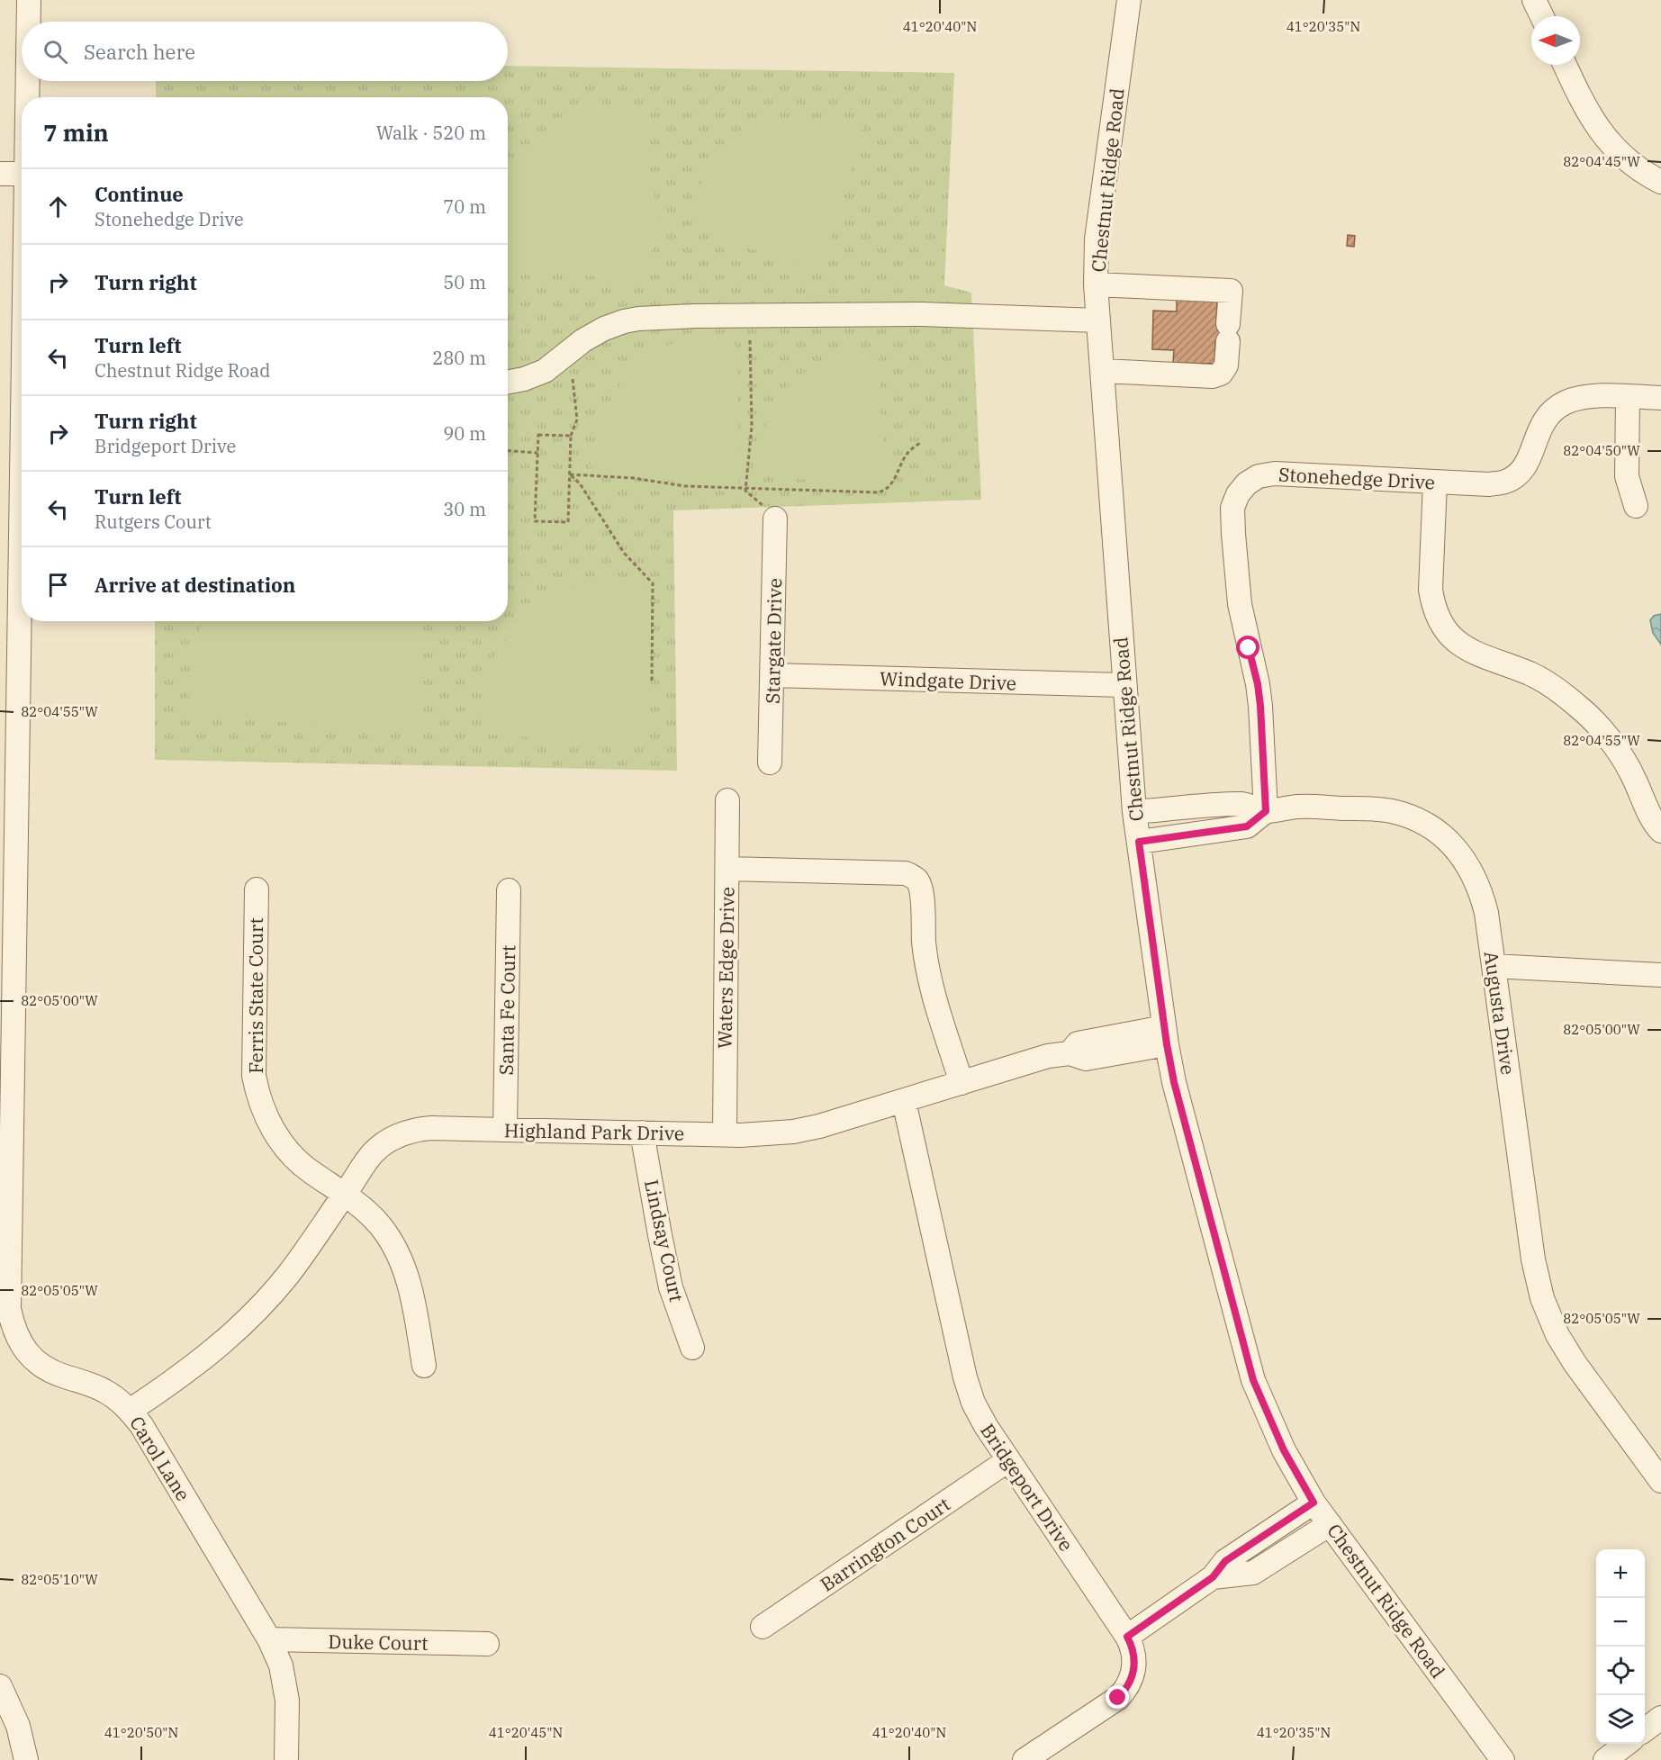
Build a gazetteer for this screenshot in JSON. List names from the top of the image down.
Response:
{
  "streets": {
    "street": [
      "Chestnut Ridge Road",
      "Stonehedge Drive",
      "Stargate Drive",
      "Windgate Drive",
      "Waters Edge Drive",
      "Ferris State Court",
      "Santa Fe Court",
      "Augusta Drive",
      "Highland Park Drive",
      "Lindsay Court",
      "Carol Lane",
      "Bridgeport Drive",
      "Barrington Court",
      "Duke Court"
    ]
  },
  "crossings": [
    ["Chestnut Ridge Road", "Windgate Drive"],
    ["Chestnut Ridge Road", "Augusta Drive"],
    ["Chestnut Ridge Road", "Highland Park Drive"],
    ["Stonehedge Drive", "Augusta Drive"],
    ["Stargate Drive", "Windgate Drive"],
    ["Waters Edge Drive", "Highland Park Drive"],
    ["Ferris State Court", "Highland Park Drive"],
    ["Santa Fe Court", "Highland Park Drive"],
    ["Highland Park Drive", "Lindsay Court"],
    ["Highland Park Drive", "Carol Lane"],
    ["Highland Park Drive", "Bridgeport Drive"],
    ["Carol Lane", "Duke Court"],
    ["Bridgeport Drive", "Barrington Court"]
  ],
  "north": "left",
  "page": {
    "search": "Search here",
    "heading": ["7 min", "Walk · 520 m"],
    "list": [
      ["Continue", "Stonehedge Drive", "70 m"],
      ["Turn right", "50 m"],
      ["Turn left", "Chestnut Ridge Road", "280 m"],
      ["Turn right", "Bridgeport Drive", "90 m"],
      ["Turn left", "Rutgers Court", "30 m"],
      "Arrive at destination"
    ],
    "map_buttons": ["+", "−"]
  },
  "coordinates": [
    "41°20'40\"N",
    "41°20'35\"N",
    "82°04'45\"W",
    "82°04'50\"W",
    "82°04'55\"W",
    "82°05'00\"W",
    "82°05'05\"W",
    "82°05'10\"W",
    "41°20'50\"N",
    "41°20'45\"N"
  ]
}
